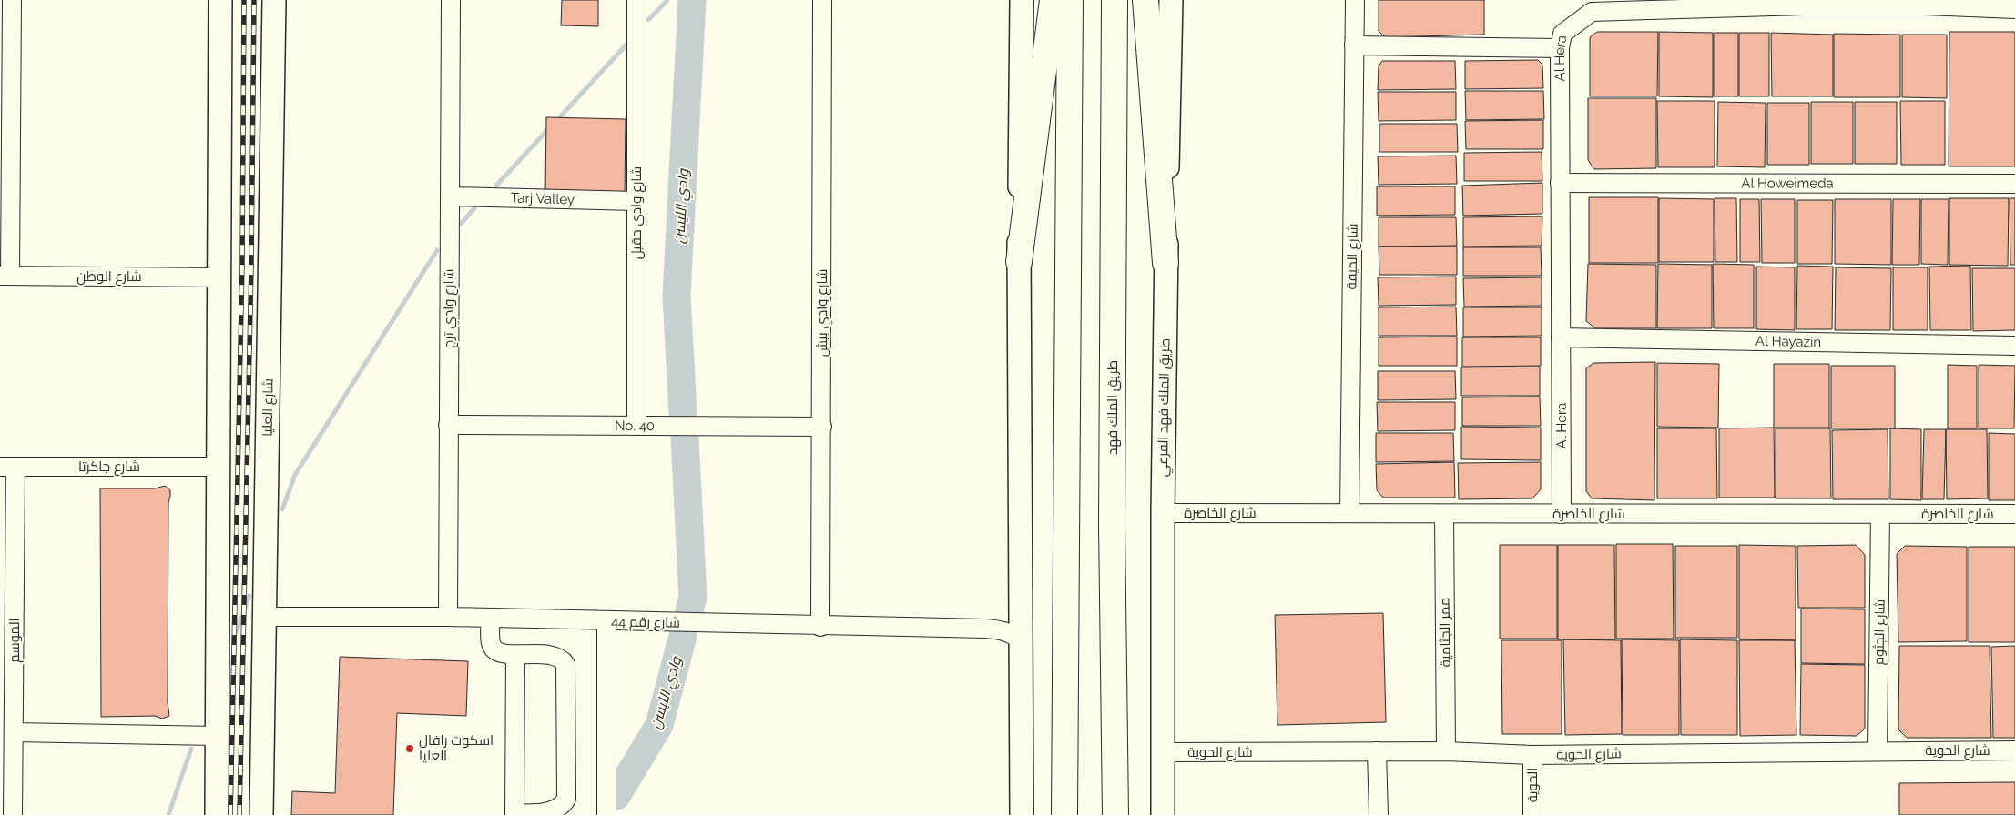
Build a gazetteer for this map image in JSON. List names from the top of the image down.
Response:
{
  "streets": {
    "highway": ["طريق الملك فهد"],
    "main road": ["شارع العليا", "طريق الملك فهد الفرعي"],
    "street": [
      "Al Hera",
      "Al Howeimeda",
      "Tarj Valley",
      "شارع وادي حقيل",
      "شارع الحيفة",
      "شارع الوطن",
      "شارع وادي ترج",
      "شارع وادي بيش",
      "Al Hayazin",
      "No. 40",
      "شارع جاكرتا",
      "شارع الخاصرة",
      "شارع رقم 44",
      "ممر الجثامية",
      "شارع الجثوم",
      "الموسم",
      "شارع الحوية",
      "الحوية"
    ]
  },
  "crossings": [
    ["Al Hera", "Al Howeimeda"],
    ["Al Hera", "Al Hayazin"],
    ["Al Hera", "شارع الخاصرة"],
    ["Tarj Valley", "شارع وادي حقيل"],
    ["Tarj Valley", "شارع وادي ترج"],
    ["شارع وادي حقيل", "No. 40"],
    ["شارع الحيفة", "شارع الخاصرة"],
    ["شارع وادي ترج", "No. 40"],
    ["شارع وادي ترج", "شارع رقم 44"],
    ["شارع وادي بيش", "No. 40"],
    ["شارع وادي بيش", "شارع رقم 44"],
    ["شارع العليا", "شارع رقم 44"],
    ["طريق الملك فهد الفرعي", "شارع الخاصرة"],
    ["طريق الملك فهد الفرعي", "شارع الحوية"],
    ["شارع جاكرتا", "الموسم"],
    ["شارع الخاصرة", "ممر الجثامية"],
    ["شارع الخاصرة", "شارع الجثوم"],
    ["ممر الجثامية", "شارع الحوية"],
    ["شارع الجثوم", "شارع الحوية"],
    ["شارع الحوية", "الحوية"]
  ],
  "water": ["وادي الليسن"],
  "places": ["اسكوت رافال العليا"]
}
